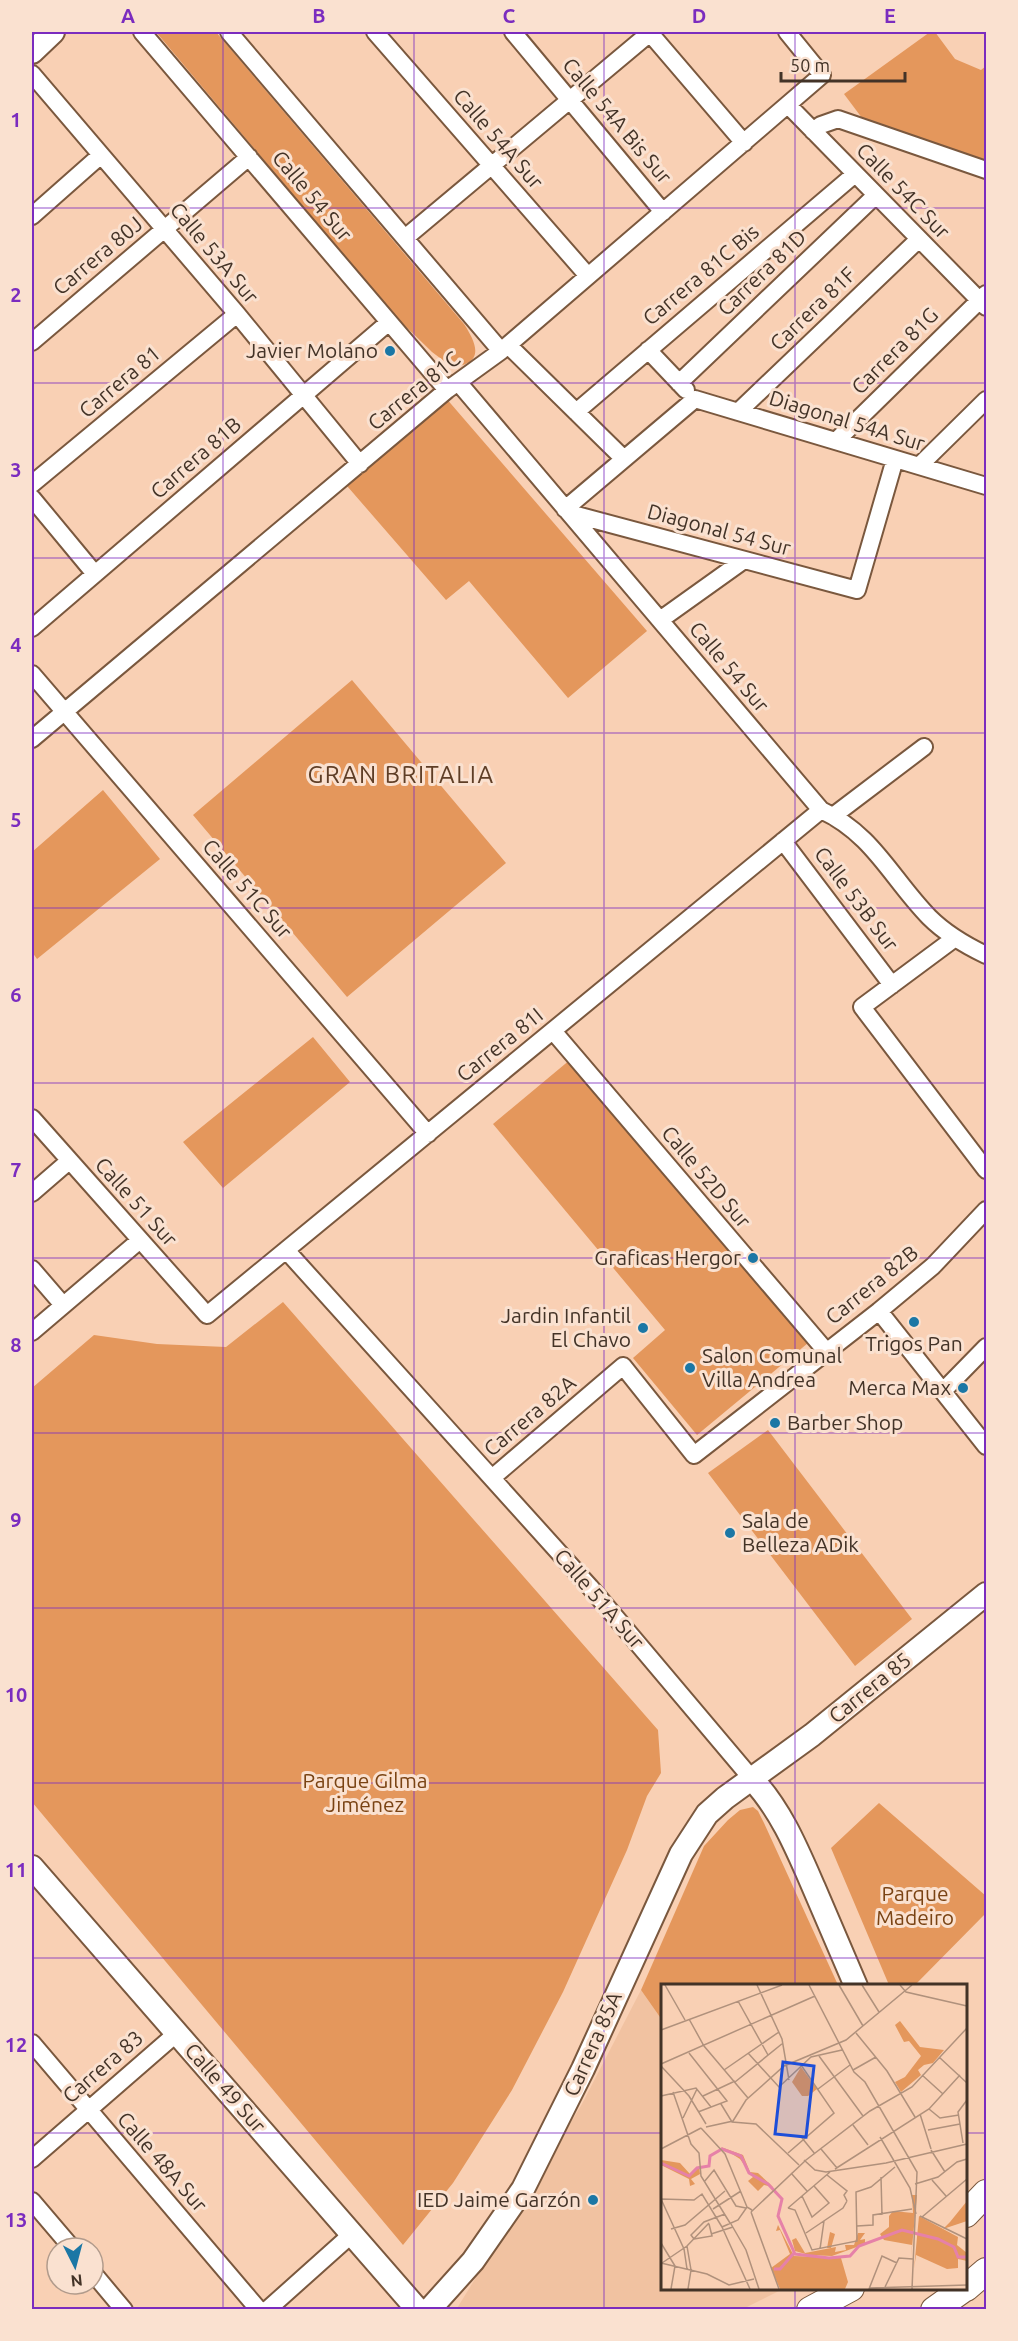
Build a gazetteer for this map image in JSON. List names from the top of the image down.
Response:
{
  "streets": {
    "street": [
      "Calle 54A Bis Sur",
      "Calle 54A Sur",
      "Calle 54C Sur",
      "Calle 54 Sur",
      "Calle 53A Sur",
      "Carrera 80J",
      "Carrera 81D",
      "Carrera 81C Bis",
      "Carrera 81F",
      "Carrera 81G",
      "Carrera 81",
      "Carrera 81C",
      "Diagonal 54A Sur",
      "Carrera 81B",
      "Diagonal 54 Sur",
      "Calle 51C Sur",
      "Calle 53B Sur",
      "Carrera 81I",
      "Calle 52D Sur",
      "Calle 51 Sur",
      "Carrera 82B",
      "Carrera 82A",
      "Calle 51A Sur",
      "Carrera 85",
      "Carrera 85A",
      "Carrera 83",
      "Calle 49 Sur",
      "Calle 48A Sur"
    ]
  },
  "crossings": [
    ["Calle 54A Bis Sur", "Carrera 81C"],
    ["Calle 54A Sur", "Carrera 81C"],
    ["Calle 54C Sur", "Carrera 81D"],
    ["Calle 54C Sur", "Carrera 81C Bis"],
    ["Calle 54C Sur", "Carrera 81F"],
    ["Calle 54C Sur", "Carrera 81G"],
    ["Calle 54C Sur", "Carrera 81C"],
    ["Calle 54 Sur", "Carrera 80J"],
    ["Calle 54 Sur", "Carrera 81C Bis"],
    ["Calle 54 Sur", "Carrera 81C"],
    ["Calle 54 Sur", "Carrera 81B"],
    ["Calle 54 Sur", "Diagonal 54 Sur"],
    ["Calle 54 Sur", "Carrera 81I"],
    ["Calle 53A Sur", "Carrera 80J"],
    ["Calle 53A Sur", "Carrera 81"],
    ["Calle 53A Sur", "Carrera 81C"],
    ["Calle 53A Sur", "Carrera 81B"],
    ["Carrera 81F", "Diagonal 54A Sur"],
    ["Carrera 81G", "Diagonal 54A Sur"],
    ["Carrera 81C", "Calle 51C Sur"],
    ["Diagonal 54A Sur", "Diagonal 54 Sur"],
    ["Calle 51C Sur", "Carrera 81I"],
    ["Calle 53B Sur", "Carrera 81I"],
    ["Carrera 81I", "Calle 52D Sur"],
    ["Carrera 81I", "Calle 51 Sur"],
    ["Carrera 81I", "Calle 51A Sur"],
    ["Calle 52D Sur", "Carrera 82B"],
    ["Carrera 82B", "Carrera 82A"],
    ["Carrera 82A", "Calle 51A Sur"],
    ["Calle 51A Sur", "Carrera 85"],
    ["Calle 51A Sur", "Carrera 85A"],
    ["Carrera 85", "Carrera 85A"],
    ["Carrera 83", "Calle 49 Sur"],
    ["Carrera 83", "Calle 48A Sur"]
  ],
  "districts": ["GRAN BRITALIA"],
  "parks": ["Parque Gilma Jiménez", "Parque Madeiro"],
  "places": [
    "Javier Molano",
    "Graficas Hergor",
    "Trigos Pan",
    "Jardin Infantil El Chavo",
    "Salon Comunal Villa Andrea",
    "Merca Max",
    "Barber Shop",
    "Sala de Belleza ADik",
    "IED Jaime Garzón"
  ],
  "scale_bar": "50 m",
  "north": "bottom",
  "grid": {
    "columns": [
      "A",
      "B",
      "C",
      "D",
      "E"
    ],
    "rows": [
      "1",
      "2",
      "3",
      "4",
      "5",
      "6",
      "7",
      "8",
      "9",
      "10",
      "11",
      "12",
      "13"
    ]
  }
}
